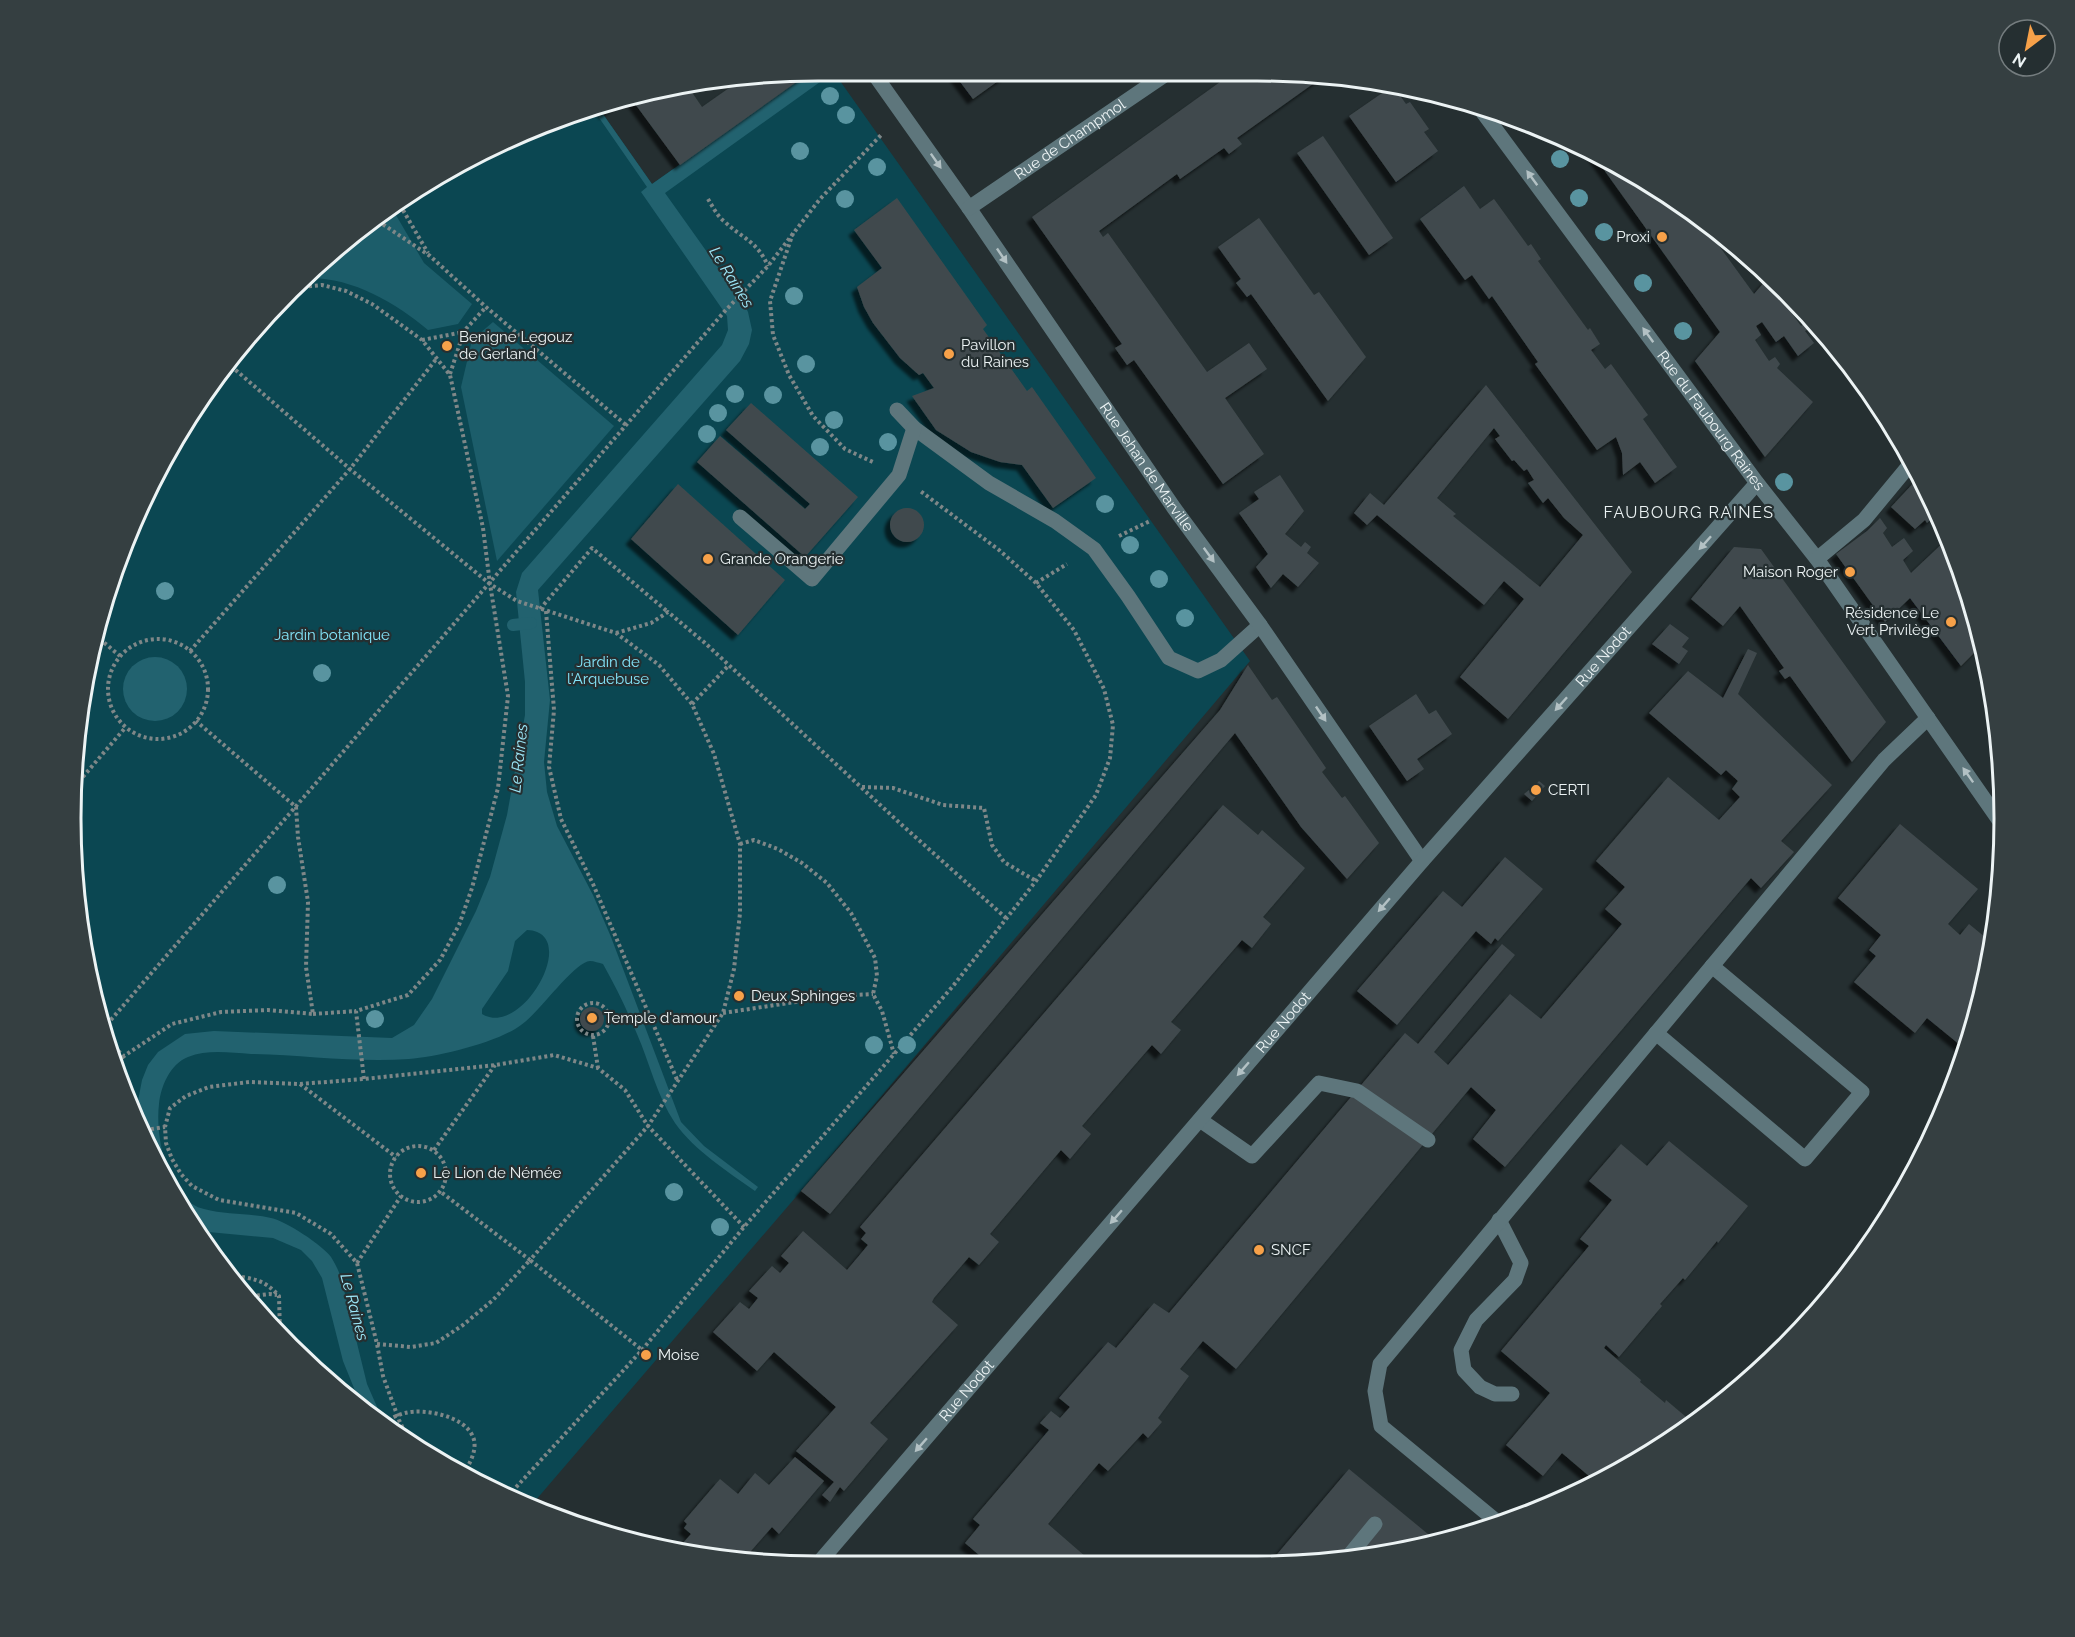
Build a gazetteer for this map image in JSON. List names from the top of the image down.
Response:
{
  "streets": {
    "street": [
      "Rue de Champmol",
      "Rue du Faubourg Raines",
      "Rue Jehan de Marville",
      "Rue Nodot"
    ]
  },
  "crossings": [
    ["Rue de Champmol", "Rue Jehan de Marville"],
    ["Rue du Faubourg Raines", "Rue Nodot"],
    ["Rue Jehan de Marville", "Rue Nodot"]
  ],
  "one_way": ["Rue du Faubourg Raines", "Rue Jehan de Marville", "Rue Nodot"],
  "districts": ["FAUBOURG RAINES"],
  "water": ["Le Raines"],
  "parks": ["Jardin botanique", "Jardin de l'Arquebuse"],
  "places": [
    "Proxi",
    "Benigne Legouz de Gerland",
    "Pavillon du Raines",
    "Grande Orangerie",
    "Maison Roger",
    "Résidence Le Vert Privilège",
    "CERTI",
    "Deux Sphinges",
    "Temple d'amour",
    "Le Lion de Némée",
    "SNCF",
    "Moise"
  ],
  "north": "bottom left"
}
